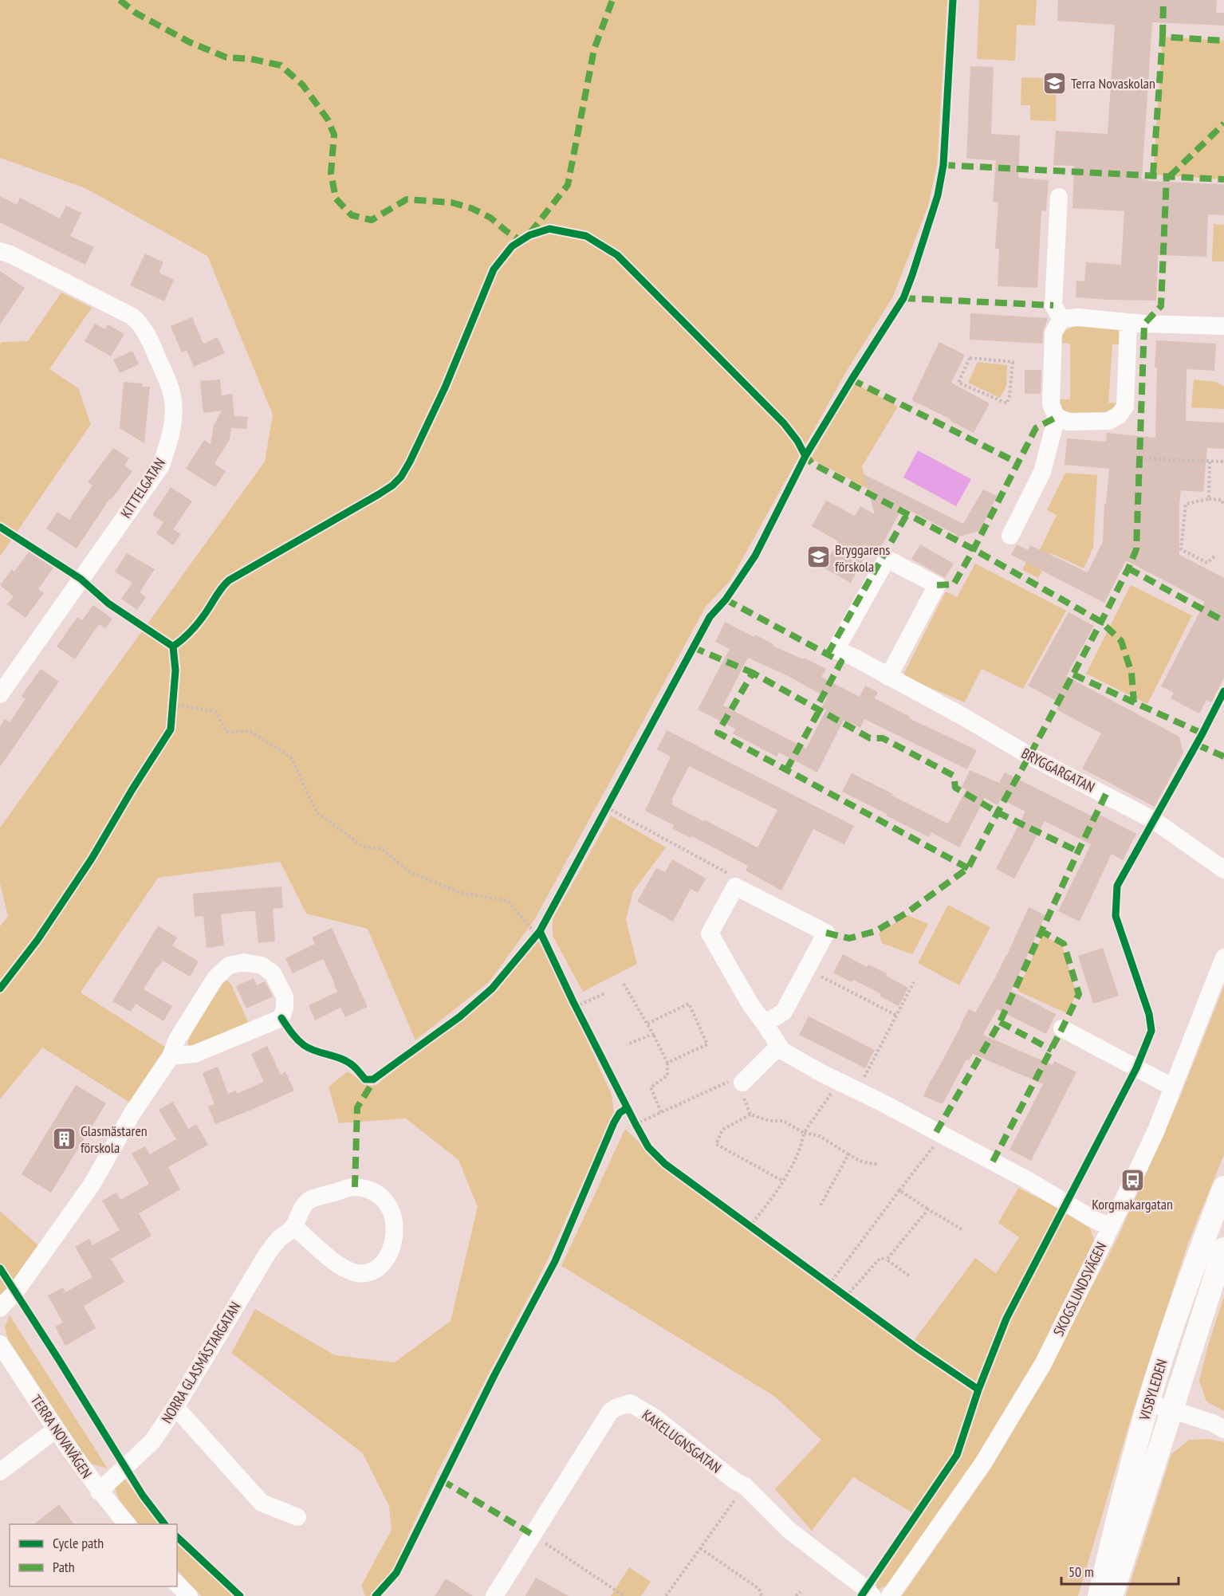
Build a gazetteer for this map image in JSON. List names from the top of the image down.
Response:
{
  "streets": {
    "main road": ["VISBYLEDEN"],
    "street": [
      "KITTELGATAN",
      "BRYGGARGATAN",
      "SKOGSLUNDSVÄGEN",
      "NORRA GLASMÄSTARGATAN",
      "TERRA NOVAVÄGEN",
      "KAKELUGNSGATAN"
    ]
  },
  "crossings": [
    ["NORRA GLASMÄSTARGATAN", "TERRA NOVAVÄGEN"]
  ],
  "places": {
    "school or university": ["Terra Novaskolan", "Bryggarens förskola"],
    "building": ["Glasmästaren förskola"],
    "bus stop": ["Korgmakargatan"]
  },
  "legend": ["Cycle path", "Path"],
  "scale_bar": "50 m"
}
